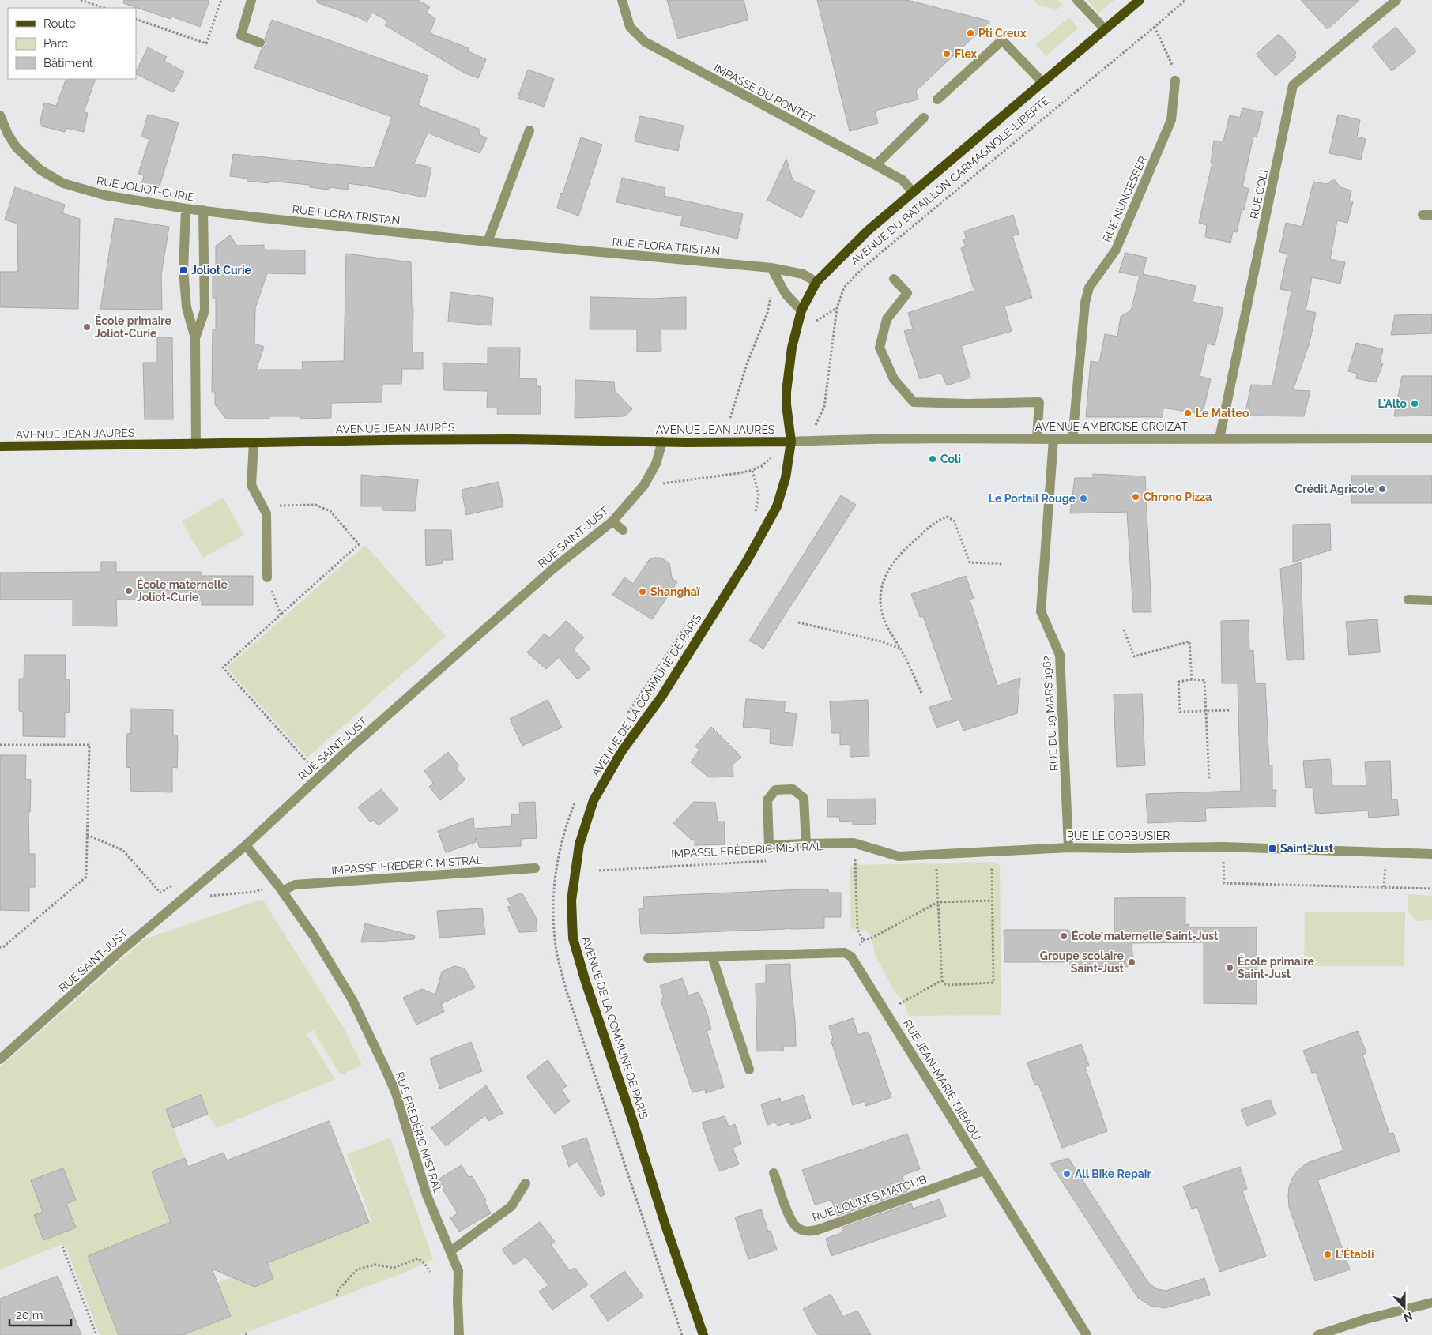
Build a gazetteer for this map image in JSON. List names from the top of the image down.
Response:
{
  "streets": {
    "main road": ["AVENUE DU BATAILLON CARMAGNOLE-LIBERTÉ", "AVENUE JEAN JAURÈS", "AVENUE DE LA COMMUNE DE PARIS"],
    "street": [
      "IMPASSE DU PONTET",
      "RUE JOLIOT-CURIE",
      "RUE COLI",
      "RUE NUNGESSER",
      "RUE FLORA TRISTAN",
      "AVENUE AMBROISE CROIZAT",
      "RUE SAINT-JUST",
      "RUE DU 19 MARS 1962",
      "RUE LE CORBUSIER",
      "IMPASSE FRÉDÉRIC MISTRAL",
      "RUE JEAN-MARIE TJIBAOU",
      "RUE FRÉDÉRIC MISTRAL",
      "RUE LOUNES MATOUB"
    ]
  },
  "crossings": [
    ["IMPASSE DU PONTET", "AVENUE DU BATAILLON CARMAGNOLE-LIBERTÉ"],
    ["AVENUE DU BATAILLON CARMAGNOLE-LIBERTÉ", "RUE FLORA TRISTAN"],
    ["AVENUE DU BATAILLON CARMAGNOLE-LIBERTÉ", "AVENUE AMBROISE CROIZAT"],
    ["AVENUE DU BATAILLON CARMAGNOLE-LIBERTÉ", "AVENUE JEAN JAURÈS"],
    ["AVENUE DU BATAILLON CARMAGNOLE-LIBERTÉ", "AVENUE DE LA COMMUNE DE PARIS"],
    ["RUE JOLIOT-CURIE", "RUE FLORA TRISTAN"],
    ["RUE JOLIOT-CURIE", "AVENUE JEAN JAURÈS"],
    ["RUE COLI", "AVENUE AMBROISE CROIZAT"],
    ["RUE NUNGESSER", "AVENUE AMBROISE CROIZAT"],
    ["AVENUE AMBROISE CROIZAT", "AVENUE JEAN JAURÈS"],
    ["AVENUE AMBROISE CROIZAT", "AVENUE DE LA COMMUNE DE PARIS"],
    ["AVENUE AMBROISE CROIZAT", "RUE DU 19 MARS 1962"],
    ["AVENUE JEAN JAURÈS", "RUE SAINT-JUST"],
    ["AVENUE JEAN JAURÈS", "AVENUE DE LA COMMUNE DE PARIS"],
    ["RUE SAINT-JUST", "RUE FRÉDÉRIC MISTRAL"],
    ["RUE DU 19 MARS 1962", "RUE LE CORBUSIER"],
    ["IMPASSE FRÉDÉRIC MISTRAL", "RUE FRÉDÉRIC MISTRAL"],
    ["RUE JEAN-MARIE TJIBAOU", "RUE LOUNES MATOUB"]
  ],
  "places": {
    "other": [
      "Pti Creux",
      "Flex",
      "École primaire Joliot-Curie",
      "L'Alto",
      "Le Matteo",
      "Coli",
      "Crédit Agricole",
      "Chrono Pizza",
      "Le Portail Rouge",
      "École maternelle Joliot-Curie",
      "Shanghaï",
      "École maternelle Saint-Just",
      "Groupe scolaire Saint-Just",
      "École primaire Saint-Just",
      "All Bike Repair",
      "L'Établi"
    ],
    "transit": ["Joliot Curie", "Saint-Just"]
  },
  "legend": ["Route", "Parc", "Bâtiment"],
  "scale_bar": "20 m",
  "north": "bottom"
}
